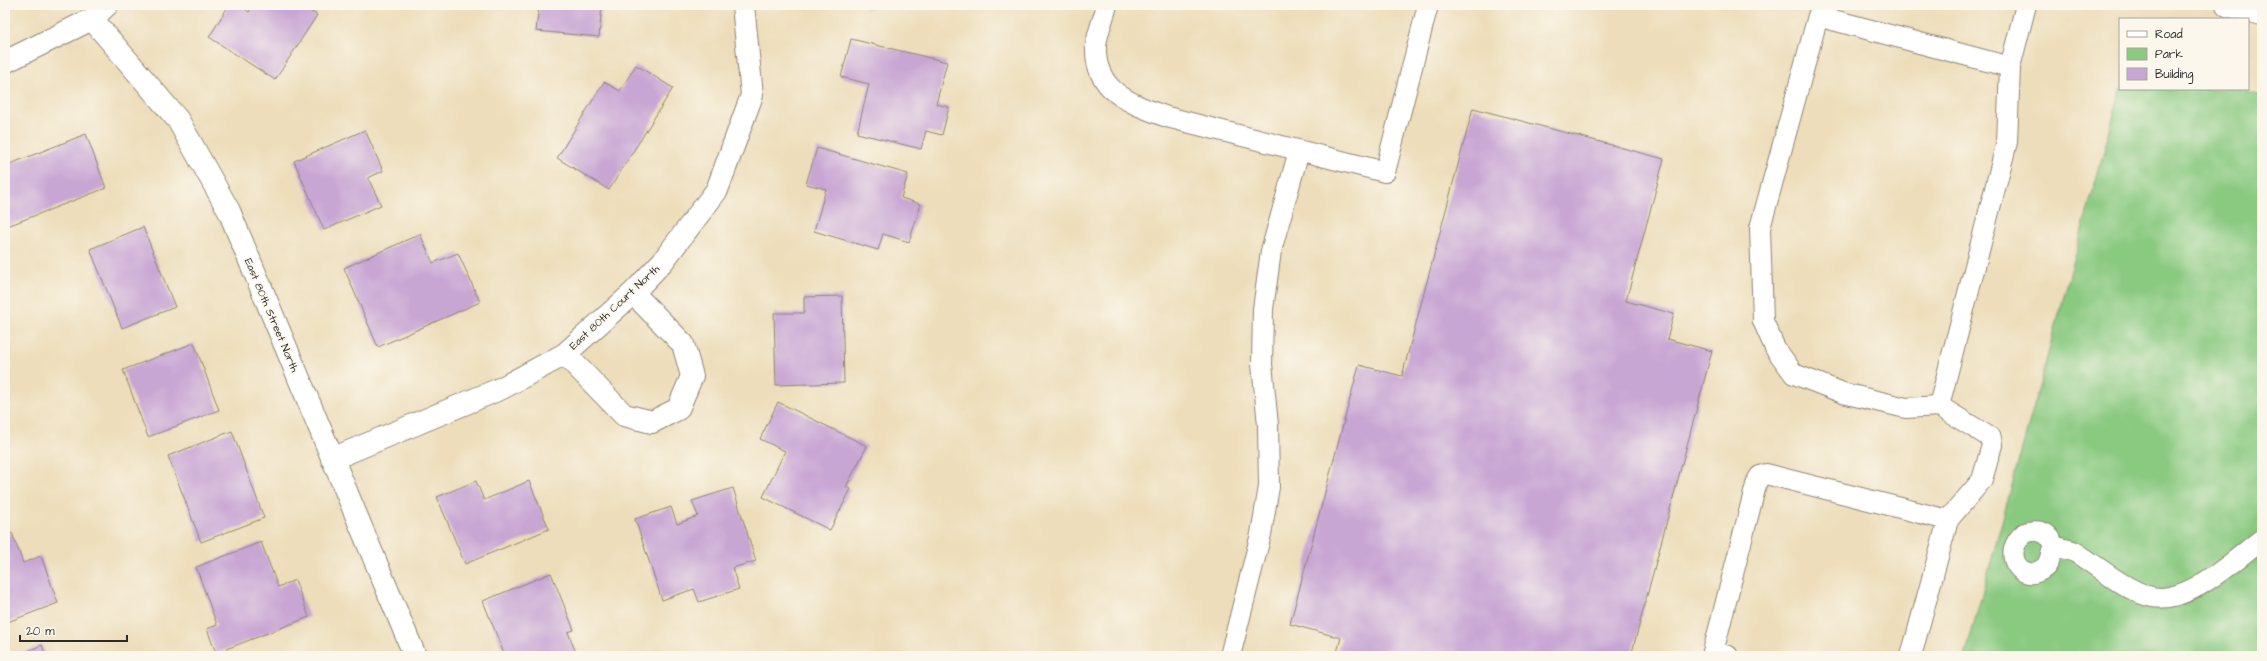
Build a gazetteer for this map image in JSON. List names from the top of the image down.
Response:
{
  "streets": {
    "street": ["East 80th Court North", "East 80th Street North"]
  },
  "crossings": [
    ["East 80th Court North", "East 80th Street North"]
  ],
  "legend": ["Road", "Park", "Building"],
  "scale_bar": "20 m"
}
